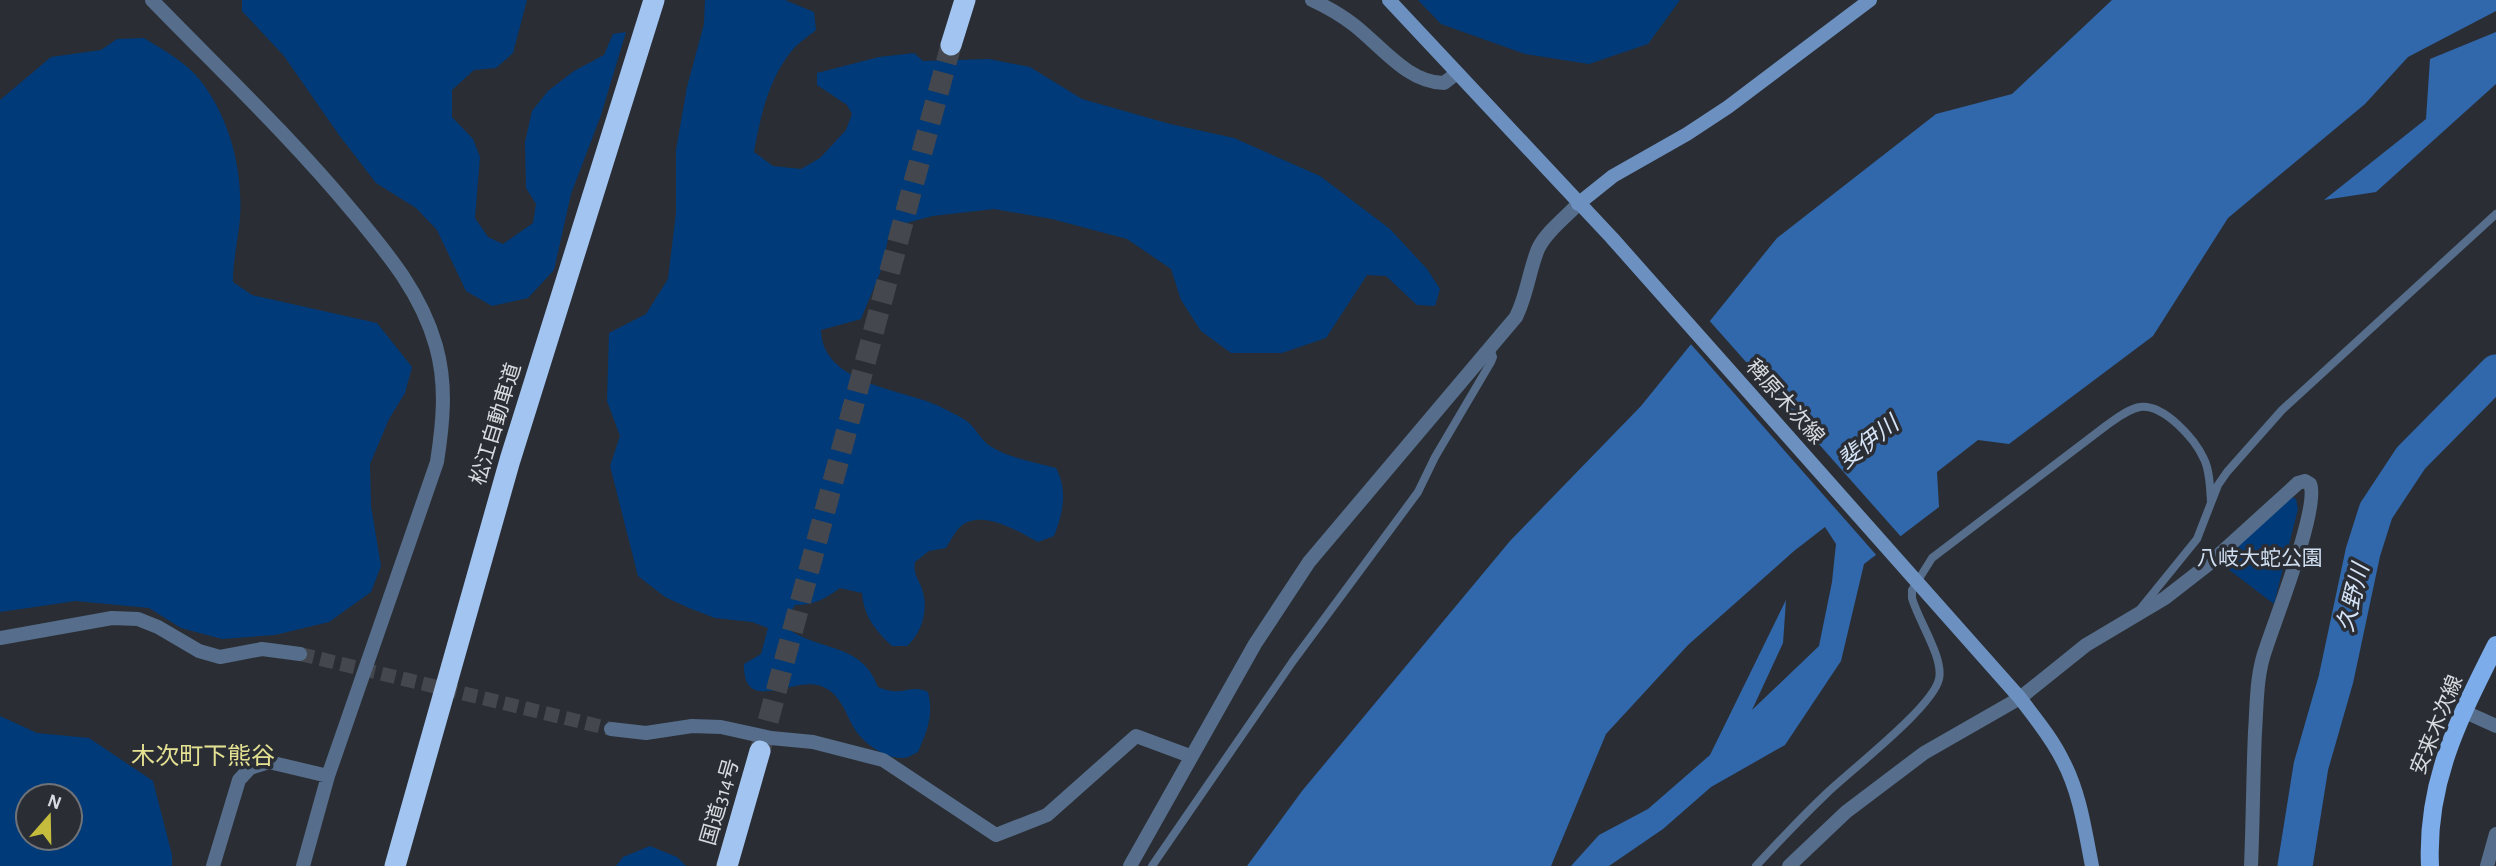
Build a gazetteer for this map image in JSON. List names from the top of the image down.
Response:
{
  "streets": {
    "highway": ["松江自動車道", "国道314号"],
    "main road": ["稗原木次線", "安来木次線"]
  },
  "districts": ["木次町下熊谷"],
  "water": ["斐伊川", "久野川"],
  "parks": ["八岐大蛇公園"],
  "north": "top"
}
